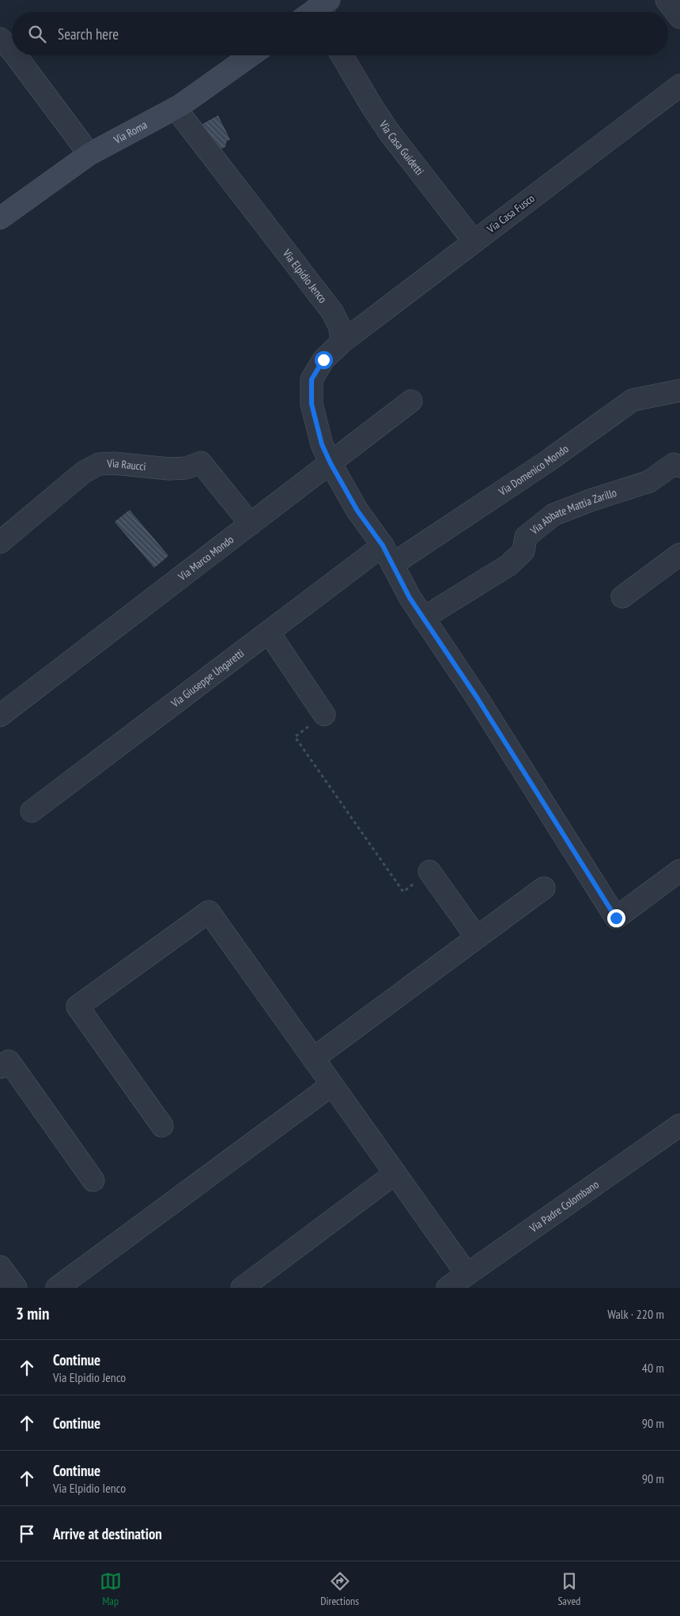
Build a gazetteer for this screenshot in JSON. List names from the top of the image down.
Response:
{
  "streets": {
    "street": [
      "Via Roma",
      "Via Casa Guidetti",
      "Via Casa Fusco",
      "Via Elpidio Jenco",
      "Via Raucci",
      "Via Domenico Mondo",
      "Via Abbate Mattia Zarillo",
      "Via Marco Mondo",
      "Via Giuseppe Ungaretti",
      "Via Padre Colombano"
    ]
  },
  "crossings": [
    ["Via Roma", "Via Elpidio Jenco"],
    ["Via Casa Guidetti", "Via Casa Fusco"],
    ["Via Casa Fusco", "Via Elpidio Jenco"],
    ["Via Raucci", "Via Marco Mondo"]
  ],
  "page": {
    "search": "Search here",
    "heading": ["3 min", "Walk · 220 m"],
    "list": [
      ["Continue", "Via Elpidio Jenco", "40 m"],
      ["Continue", "90 m"],
      ["Continue", "Via Elpidio Ienco", "90 m"],
      "Arrive at destination"
    ],
    "nav": ["Map", "Directions", "Saved"]
  }
}
